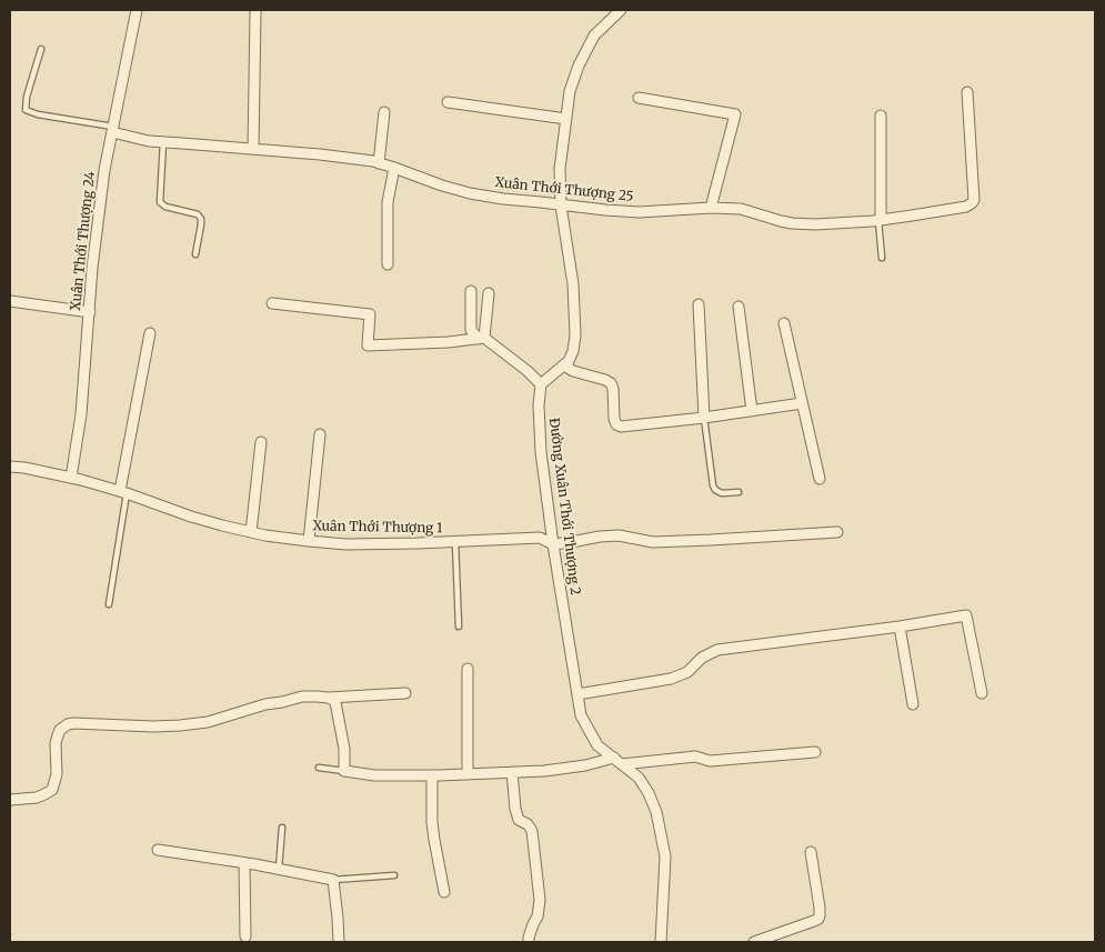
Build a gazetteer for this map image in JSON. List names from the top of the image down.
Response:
{
  "streets": {
    "street": [
      "Xuân Thới Thượng 25",
      "Xuân Thới Thượng 24",
      "Đường Xuân Thới Thượng 2",
      "Xuân Thới Thượng 1"
    ]
  },
  "crossings": [
    ["Xuân Thới Thượng 25", "Xuân Thới Thượng 24"],
    ["Xuân Thới Thượng 24", "Xuân Thới Thượng 1"],
    ["Đường Xuân Thới Thượng 2", "Xuân Thới Thượng 1"]
  ]
}
